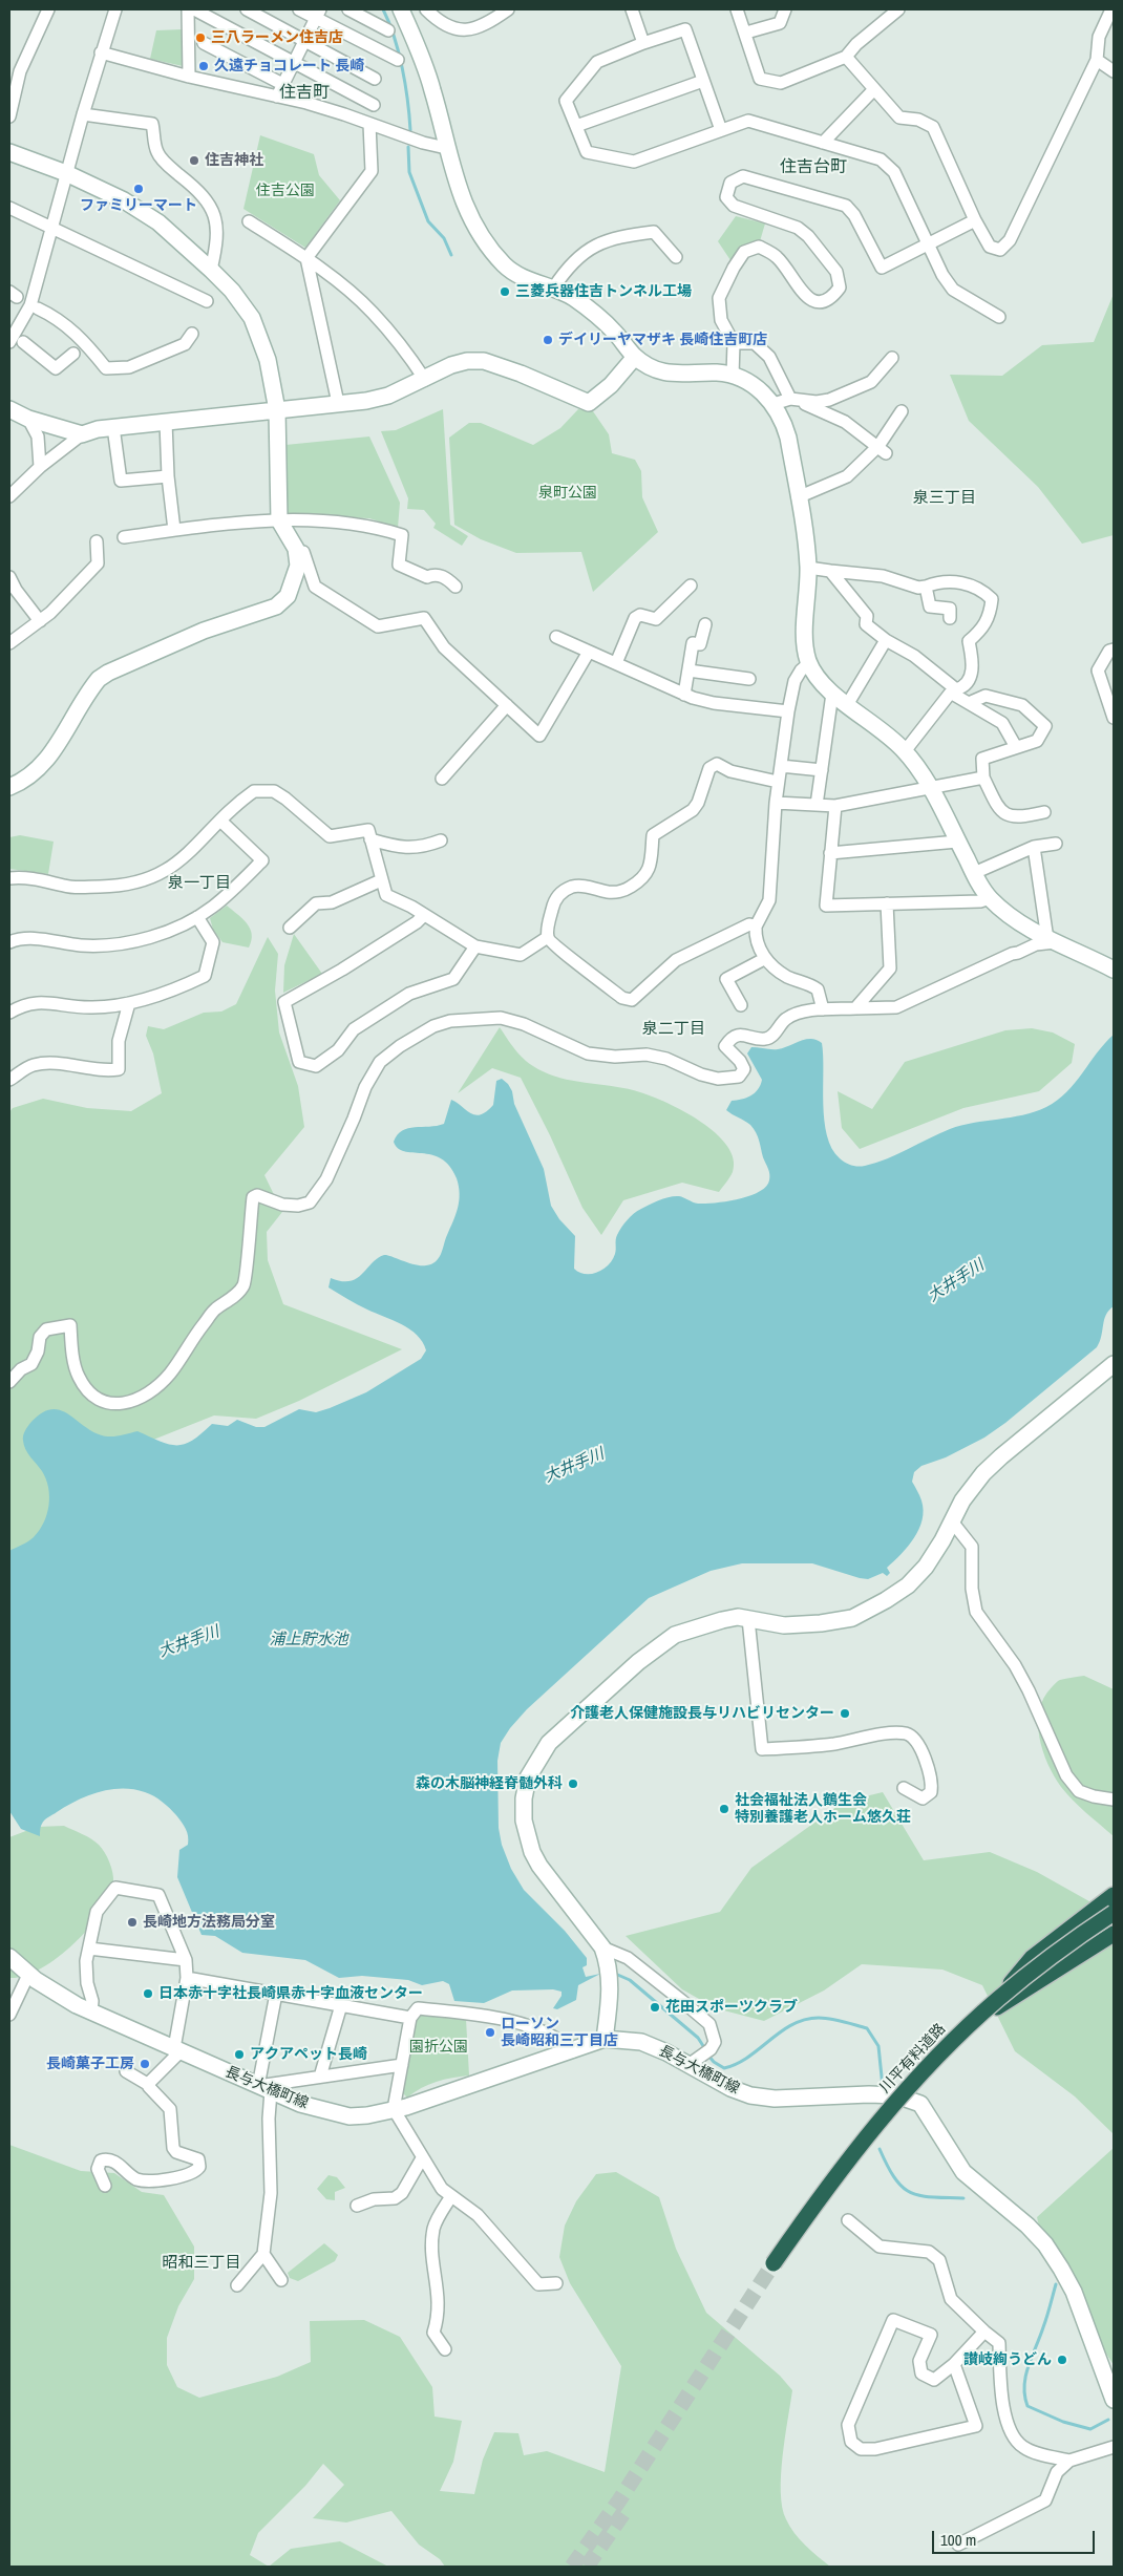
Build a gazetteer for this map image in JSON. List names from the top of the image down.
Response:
{
  "streets": {
    "highway": ["川平有料道路"],
    "street": ["長与大橋町線"]
  },
  "districts": [
    "住吉町",
    "住吉台町",
    "泉三丁目",
    "泉一丁目",
    "泉二丁目",
    "昭和三丁目"
  ],
  "water": ["大井手川", "浦上貯水池"],
  "parks": ["住吉公園", "泉町公園", "園折公園"],
  "places": [
    "三八ラーメン住吉店",
    "久遠チョコレート 長崎",
    "住吉神社",
    "ファミリーマート",
    "三菱兵器住吉トンネル工場",
    "デイリーヤマザキ 長崎住吉町店",
    "介護老人保健施設長与リハビリセンター",
    "森の木脳神経脊髄外科",
    "社会福祉法人鶴生会 特別養護老人ホーム悠久荘",
    "長崎地方法務局分室",
    "日本赤十字社長崎県赤十字血液センター",
    "花田スポーツクラブ",
    "ローソン 長崎昭和三丁目店",
    "アクアペット長崎",
    "長崎菓子工房",
    "讃岐絢うどん"
  ],
  "scale_bar": "100 m"
}
